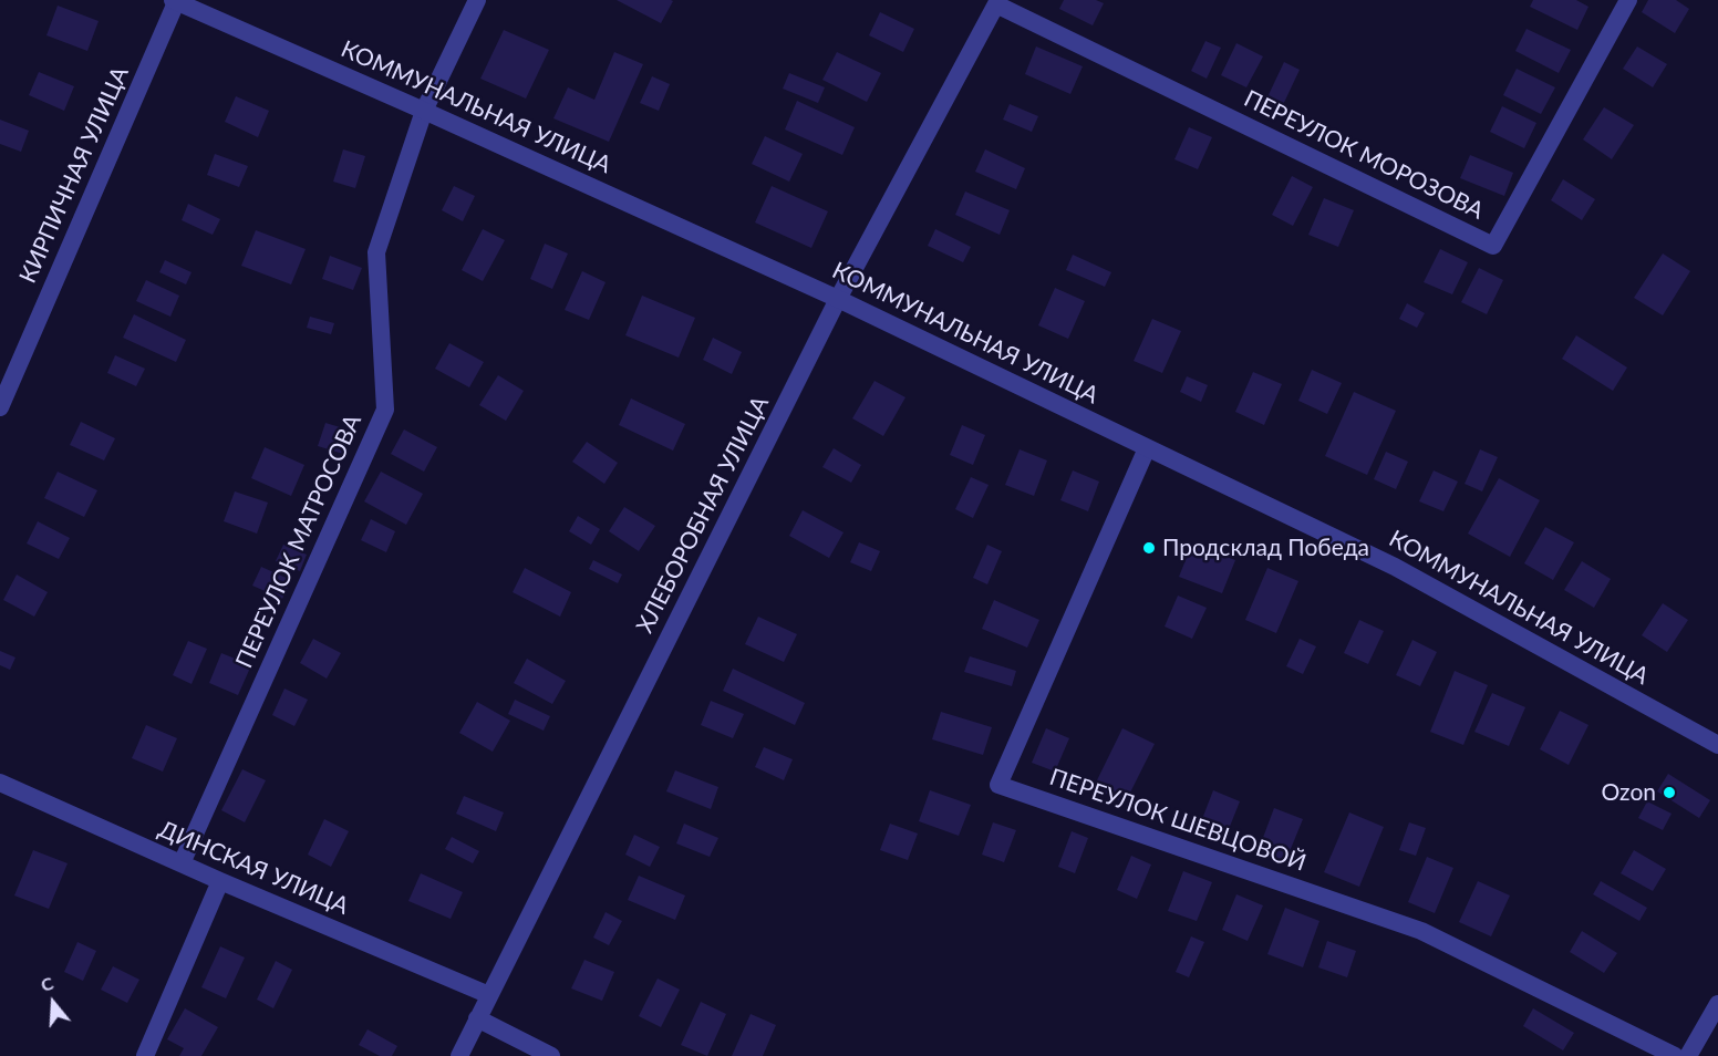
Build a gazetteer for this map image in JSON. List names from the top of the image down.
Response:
{
  "streets": {
    "street": [
      "КОММУНАЛЬНАЯ УЛИЦА",
      "ПЕРЕУЛОК МОРОЗОВА",
      "КИРПИЧНАЯ УЛИЦА",
      "ХЛЕБОРОБНАЯ УЛИЦА",
      "ПЕРЕУЛОК МАТРОСОВА",
      "ПЕРЕУЛОК ШЕВЦОВОЙ",
      "ДИНСКАЯ УЛИЦА"
    ]
  },
  "crossings": [
    ["КОММУНАЛЬНАЯ УЛИЦА", "КИРПИЧНАЯ УЛИЦА"],
    ["КОММУНАЛЬНАЯ УЛИЦА", "ХЛЕБОРОБНАЯ УЛИЦА"],
    ["КОММУНАЛЬНАЯ УЛИЦА", "ПЕРЕУЛОК МАТРОСОВА"],
    ["КОММУНАЛЬНАЯ УЛИЦА", "ПЕРЕУЛОК ШЕВЦОВОЙ"],
    ["ПЕРЕУЛОК МОРОЗОВА", "ХЛЕБОРОБНАЯ УЛИЦА"],
    ["ХЛЕБОРОБНАЯ УЛИЦА", "ДИНСКАЯ УЛИЦА"],
    ["ПЕРЕУЛОК МАТРОСОВА", "ДИНСКАЯ УЛИЦА"]
  ],
  "places": ["Продсклад Победа", "Ozon"],
  "north": "top"
}
